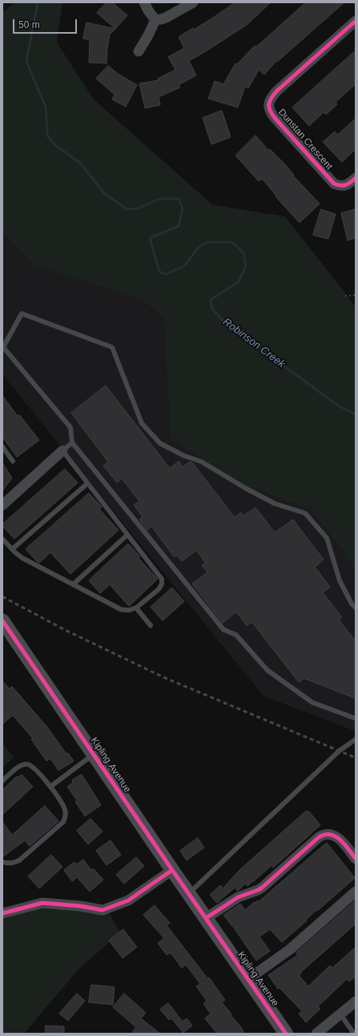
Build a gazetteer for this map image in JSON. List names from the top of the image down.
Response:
{
  "streets": {
    "street": ["Dunstan Crescent", "Kipling Avenue"]
  },
  "water": ["Robinson Creek"],
  "scale_bar": "50 m"
}
